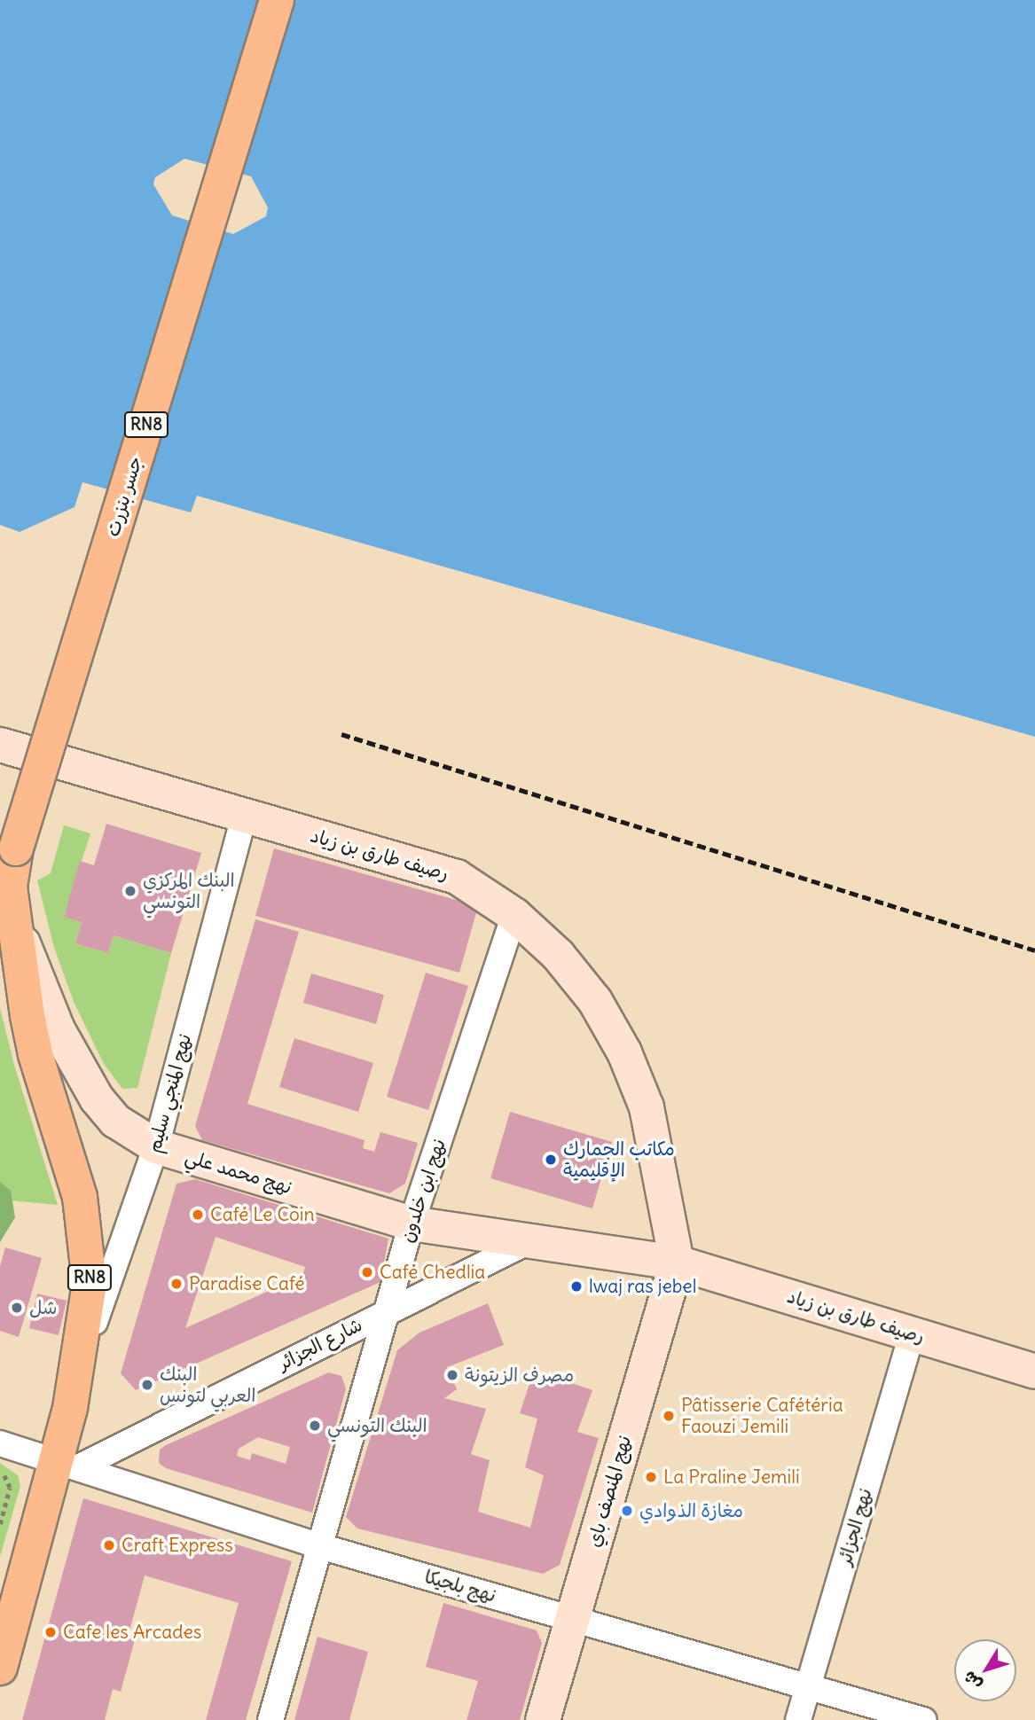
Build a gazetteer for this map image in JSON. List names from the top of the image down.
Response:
{
  "streets": {
    "main road": [
      "RN8",
      "جسر بنزرت",
      "رصيف طارق بن زياد",
      "نهج المنجي سليم",
      "نهج محمد علي",
      "نهج المنصف باي"
    ],
    "street": [
      "نهج ابن خلدون",
      "شارع الجزائر",
      "نهج الجزائر",
      "نهج بلجيكا"
    ]
  },
  "crossings": [
    ["جسر بنزرت", "نهج المنجي سليم"],
    ["جسر بنزرت", "نهج محمد علي"],
    ["رصيف طارق بن زياد", "نهج المنجي سليم"],
    ["رصيف طارق بن زياد", "نهج محمد علي"],
    ["رصيف طارق بن زياد", "نهج ابن خلدون"],
    ["رصيف طارق بن زياد", "شارع الجزائر"],
    ["رصيف طارق بن زياد", "نهج المنصف باي"],
    ["رصيف طارق بن زياد", "نهج الجزائر"],
    ["نهج المنجي سليم", "نهج محمد علي"],
    ["نهج المنجي سليم", "شارع الجزائر"],
    ["نهج المنجي سليم", "نهج بلجيكا"],
    ["نهج محمد علي", "نهج ابن خلدون"],
    ["نهج ابن خلدون", "شارع الجزائر"],
    ["نهج ابن خلدون", "نهج بلجيكا"],
    ["شارع الجزائر", "نهج بلجيكا"],
    ["نهج المنصف باي", "نهج بلجيكا"],
    ["نهج الجزائر", "نهج بلجيكا"]
  ],
  "places": [
    "البنك المركزي التونسي",
    "مكاتب الجمارك الإقليمية",
    "Café Le Coin",
    "Café Chedlia",
    "Paradise Café",
    "lwaj ras jebel",
    "شل",
    "مصرف الزيتونة",
    "البنك العربي لتونس",
    "Pâtisserie Cafétéria Faouzi Jemili",
    "البنك التونسي",
    "La Praline Jemili",
    "مغازة الذوادي",
    "Craft Express",
    "Cafe les Arcades"
  ],
  "north": "bottom left"
}
